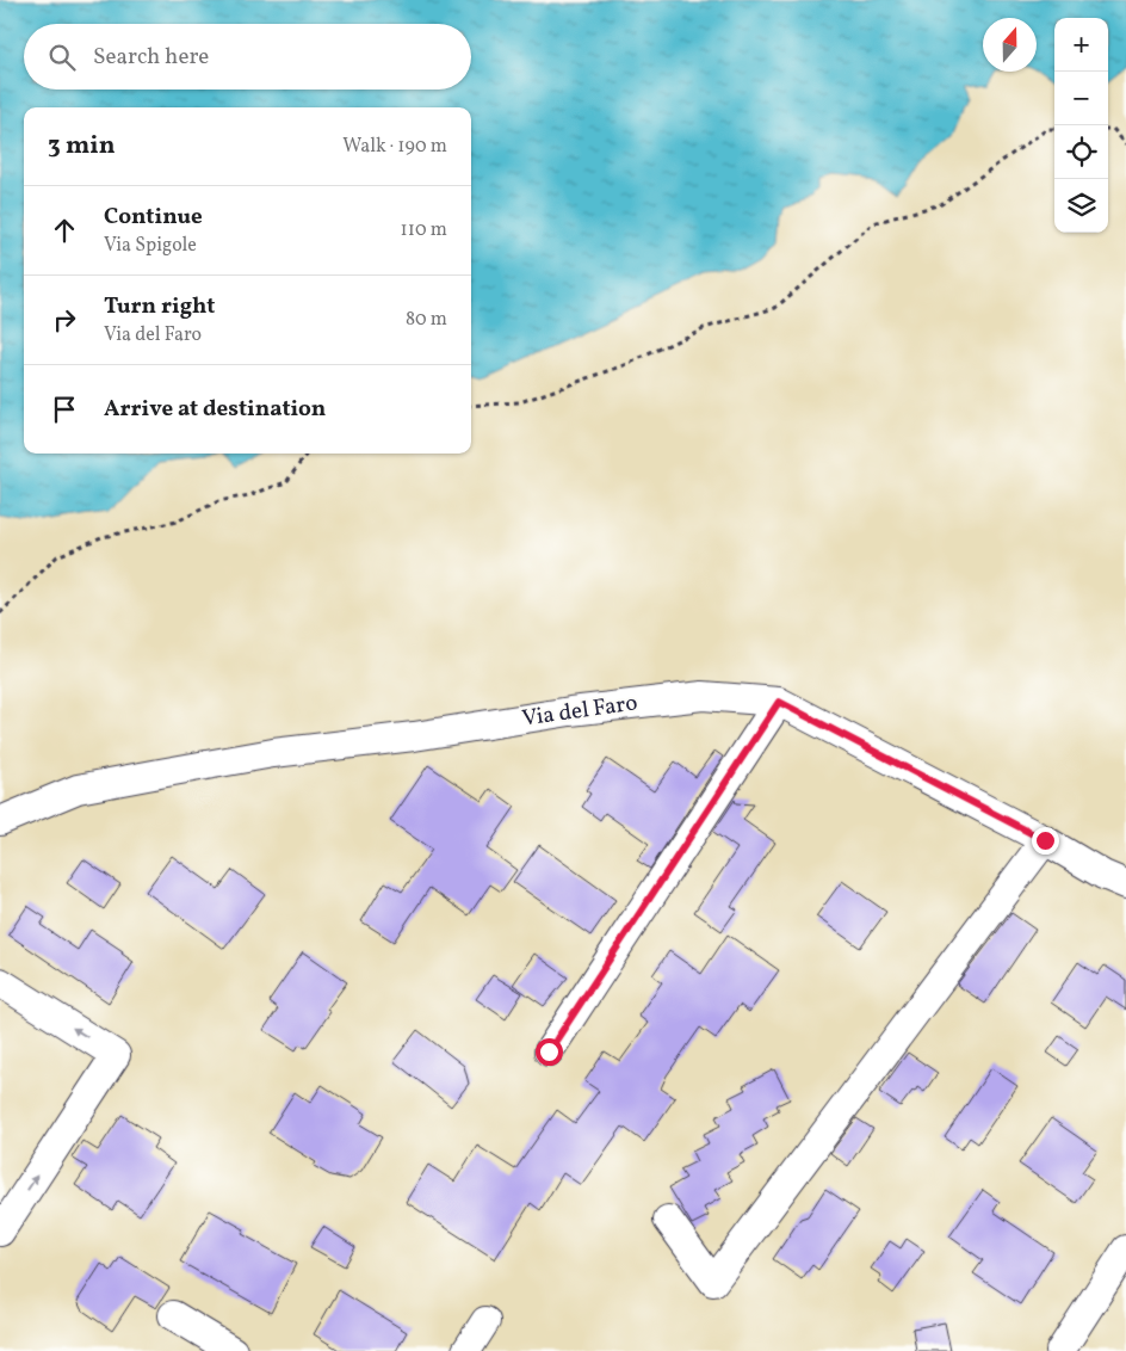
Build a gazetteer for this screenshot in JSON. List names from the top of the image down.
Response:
{
  "streets": {
    "street": ["Via del Faro"]
  },
  "north": "top",
  "page": {
    "map_buttons": ["+", "−"],
    "search": "Search here",
    "heading": ["3 min", "Walk · 190 m"],
    "list": [
      ["Continue", "Via Spigole", "110 m"],
      ["Turn right", "Via del Faro", "80 m"],
      "Arrive at destination"
    ]
  }
}
